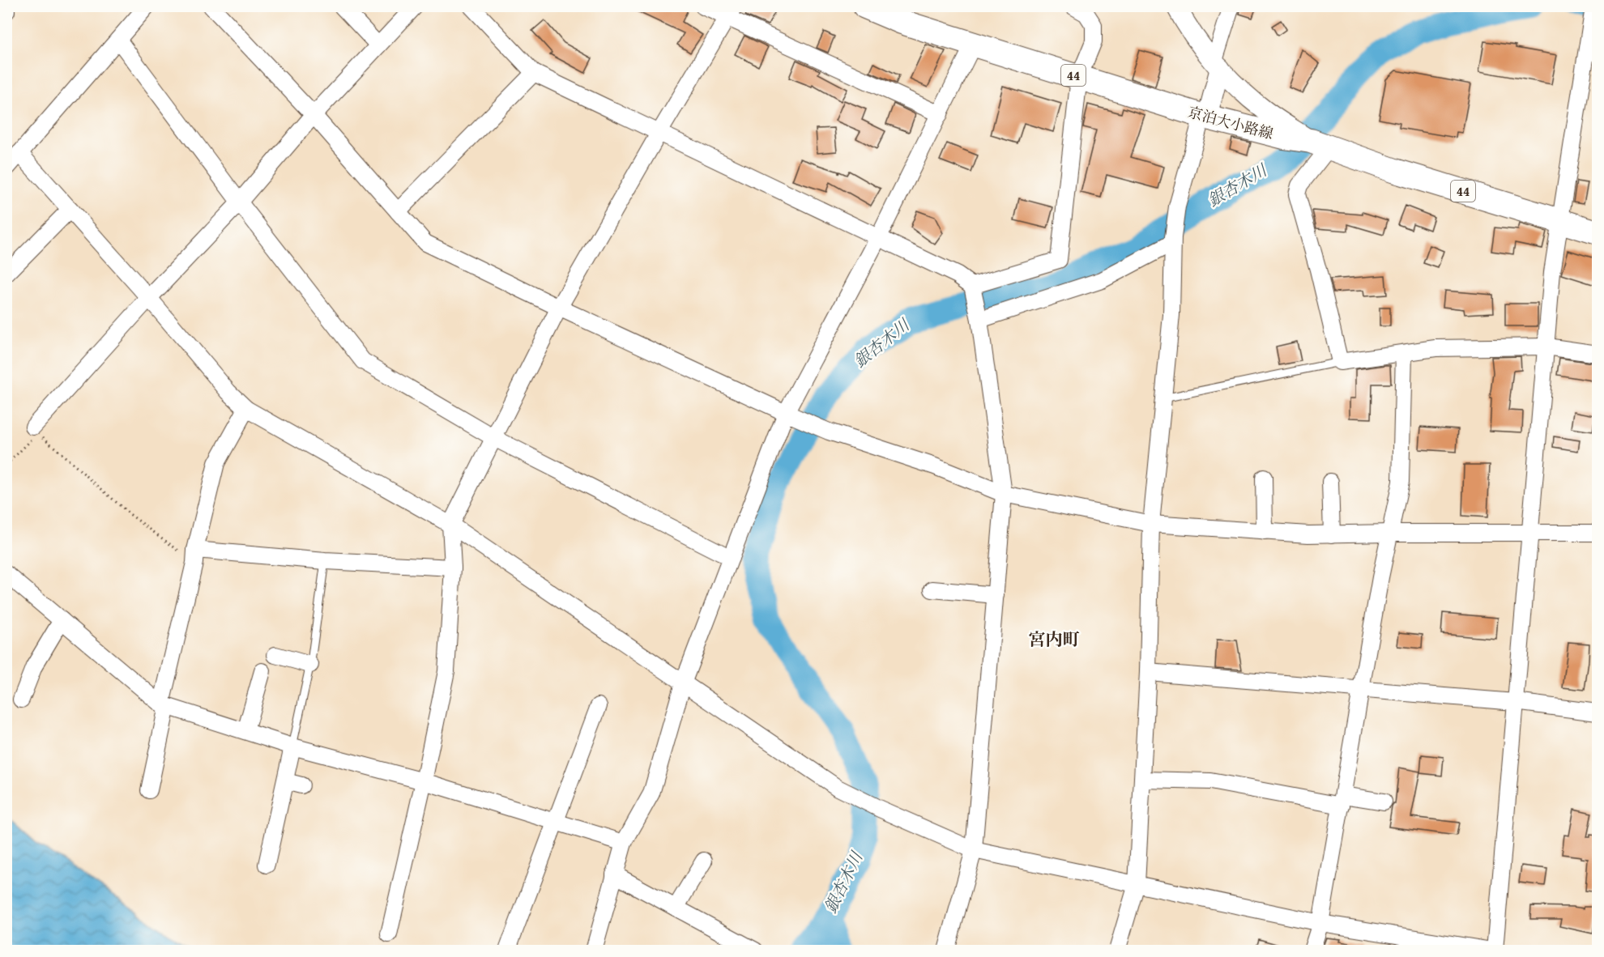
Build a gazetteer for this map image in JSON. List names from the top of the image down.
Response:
{
  "streets": {
    "main road": ["44", "京泊大小路線"]
  },
  "districts": ["宮内町"],
  "water": ["銀杏木川"]
}
